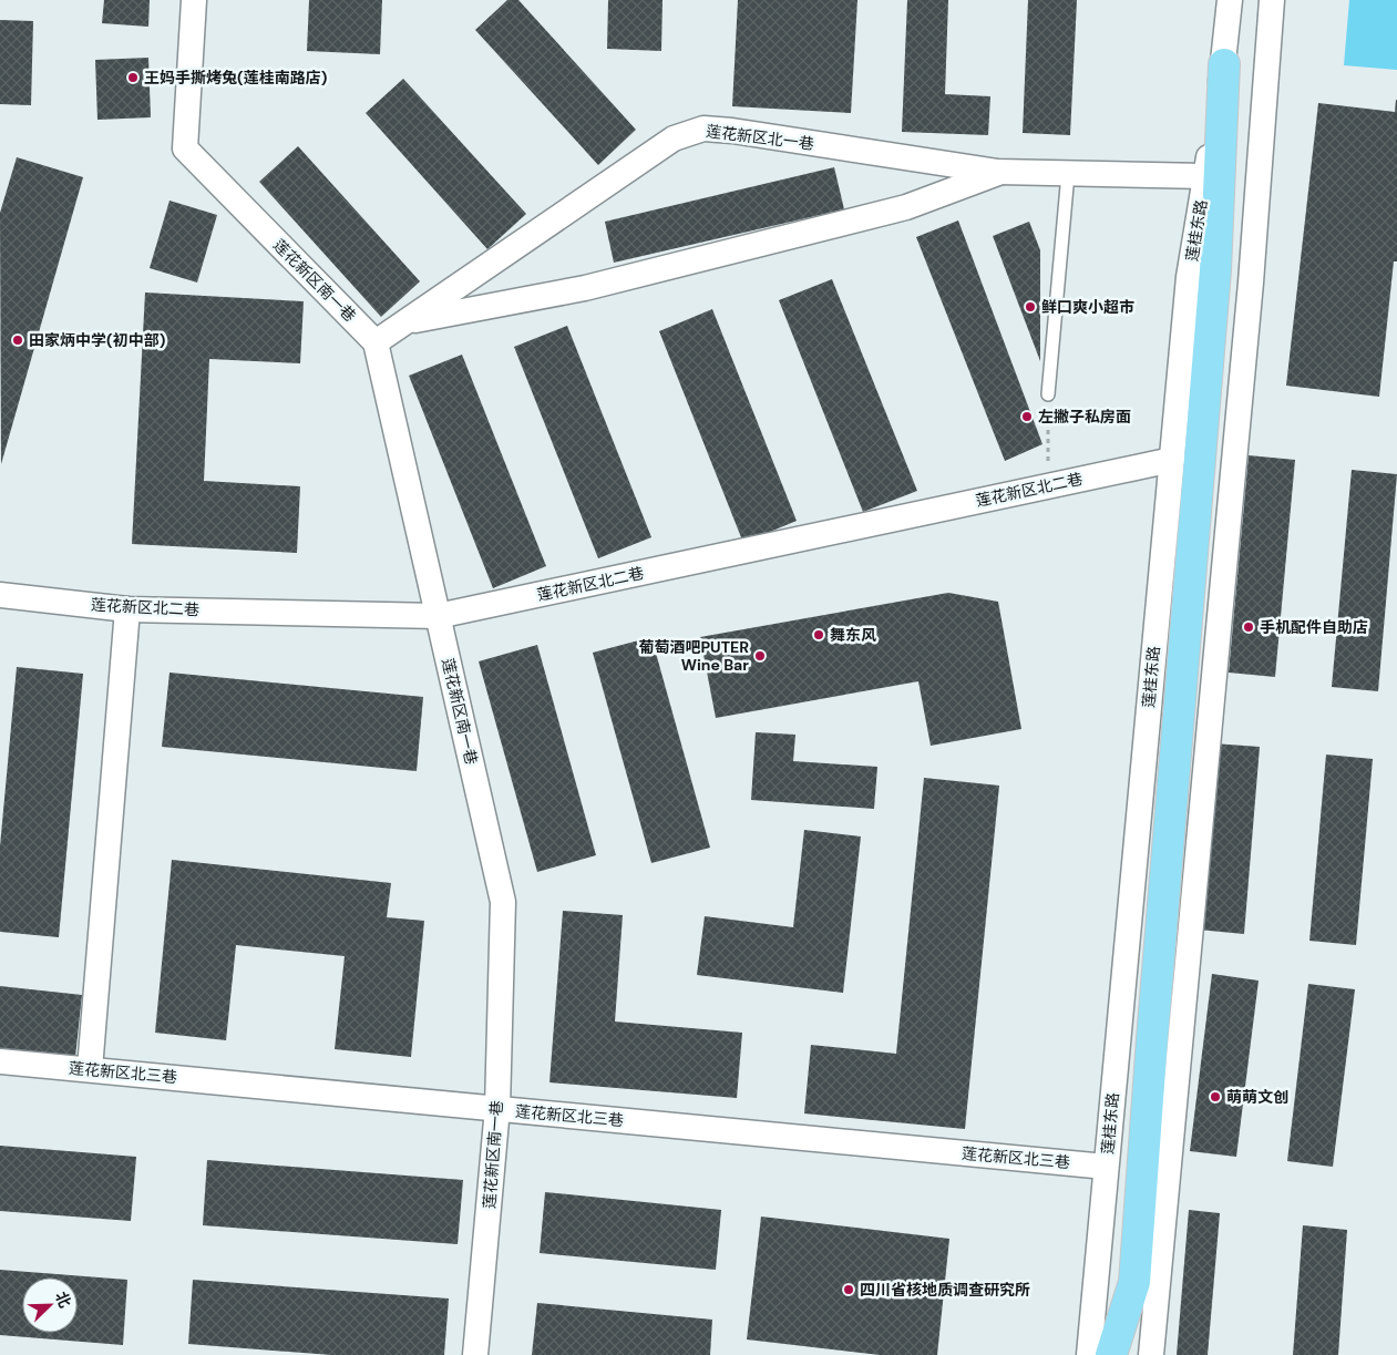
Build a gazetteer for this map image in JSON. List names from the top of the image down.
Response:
{
  "streets": {
    "street": [
      "莲花新区北一巷",
      "莲桂东路",
      "莲花新区南一巷",
      "莲花新区北二巷",
      "莲花新区北三巷"
    ]
  },
  "crossings": [
    ["莲花新区北一巷", "莲桂东路"],
    ["莲花新区北一巷", "莲花新区南一巷"],
    ["莲桂东路", "莲花新区北二巷"],
    ["莲桂东路", "莲花新区北三巷"],
    ["莲花新区南一巷", "莲花新区北二巷"],
    ["莲花新区南一巷", "莲花新区北三巷"]
  ],
  "places": [
    "王妈手撕烤兔(莲桂南路店)",
    "鲜口爽小超市",
    "田家炳中学(初中部)",
    "左撇子私房面",
    "手机配件自助店",
    "舞东风",
    "葡萄酒吧PUTER Wine Bar",
    "萌萌文创",
    "四川省核地质调查研究所"
  ],
  "north": "top right"
}
